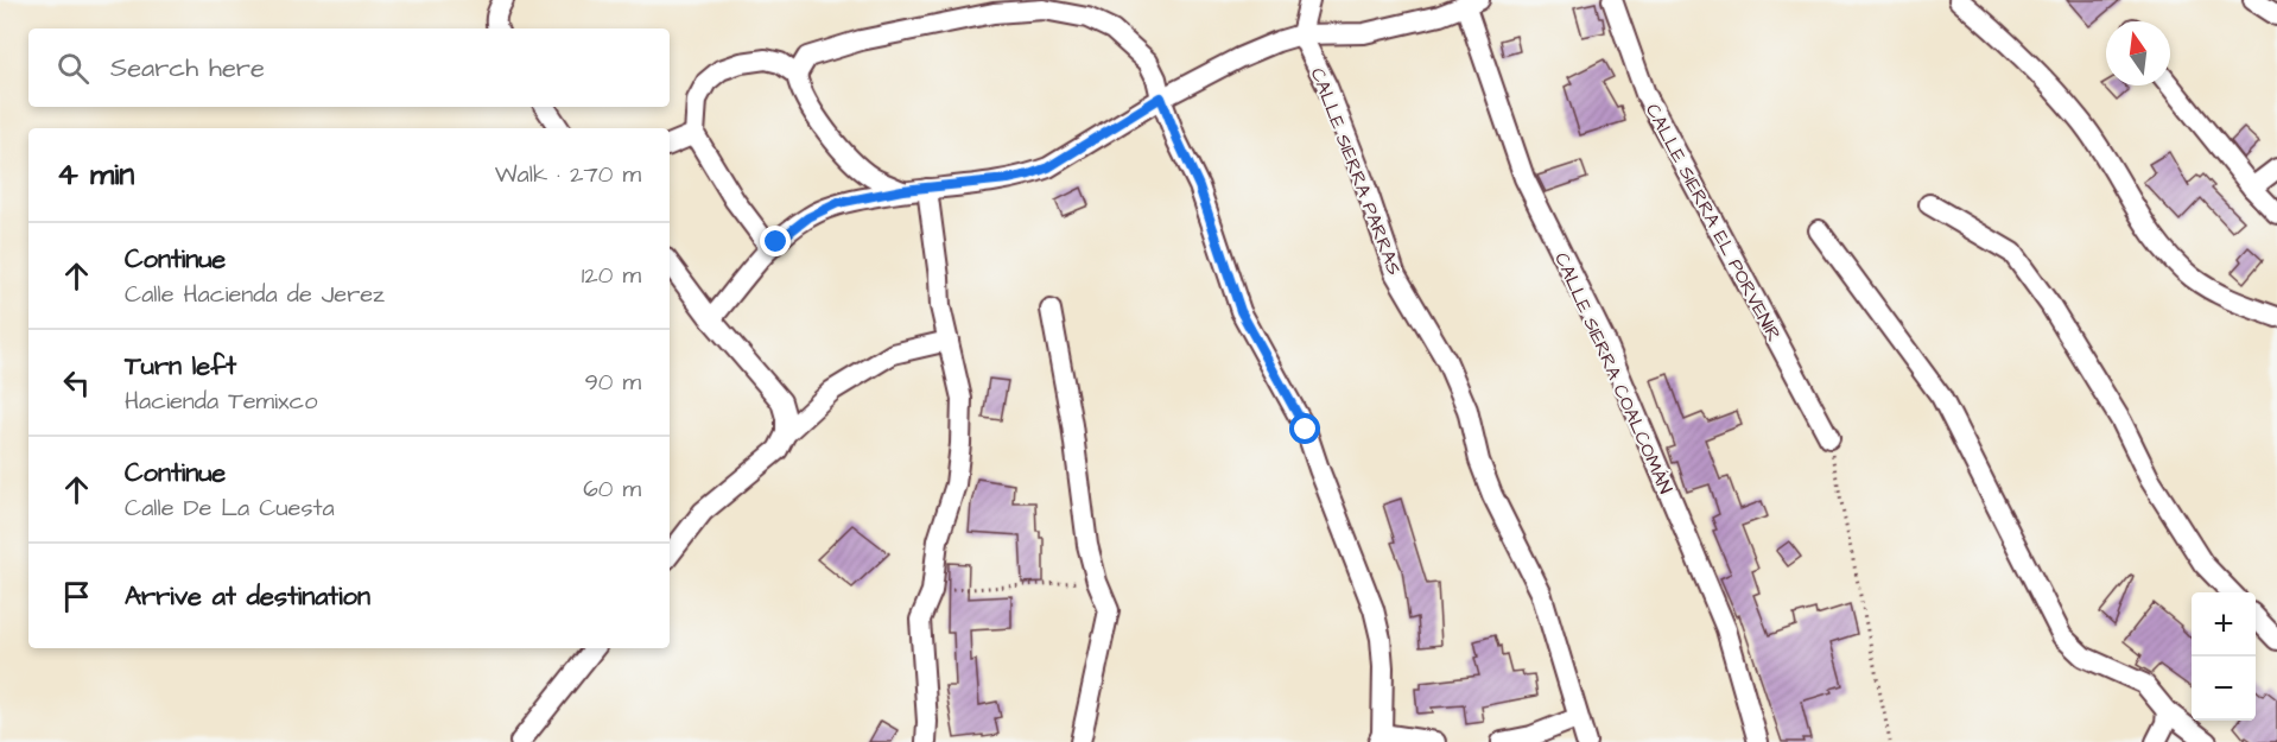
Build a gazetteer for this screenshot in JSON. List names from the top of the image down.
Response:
{
  "streets": {
    "street": ["CALLE SIERRA PARRAS", "CALLE SIERRA EL PORVENIR", "CALLE SIERRA COALCOMÁN"]
  },
  "north": "top",
  "page": {
    "search": "Search here",
    "heading": ["4 min", "Walk · 270 m"],
    "list": [
      ["Continue", "Calle Hacienda de Jerez", "120 m"],
      ["Turn left", "Hacienda Temixco", "90 m"],
      ["Continue", "Calle De La Cuesta", "60 m"],
      "Arrive at destination"
    ],
    "map_buttons": ["+", "−"]
  }
}
